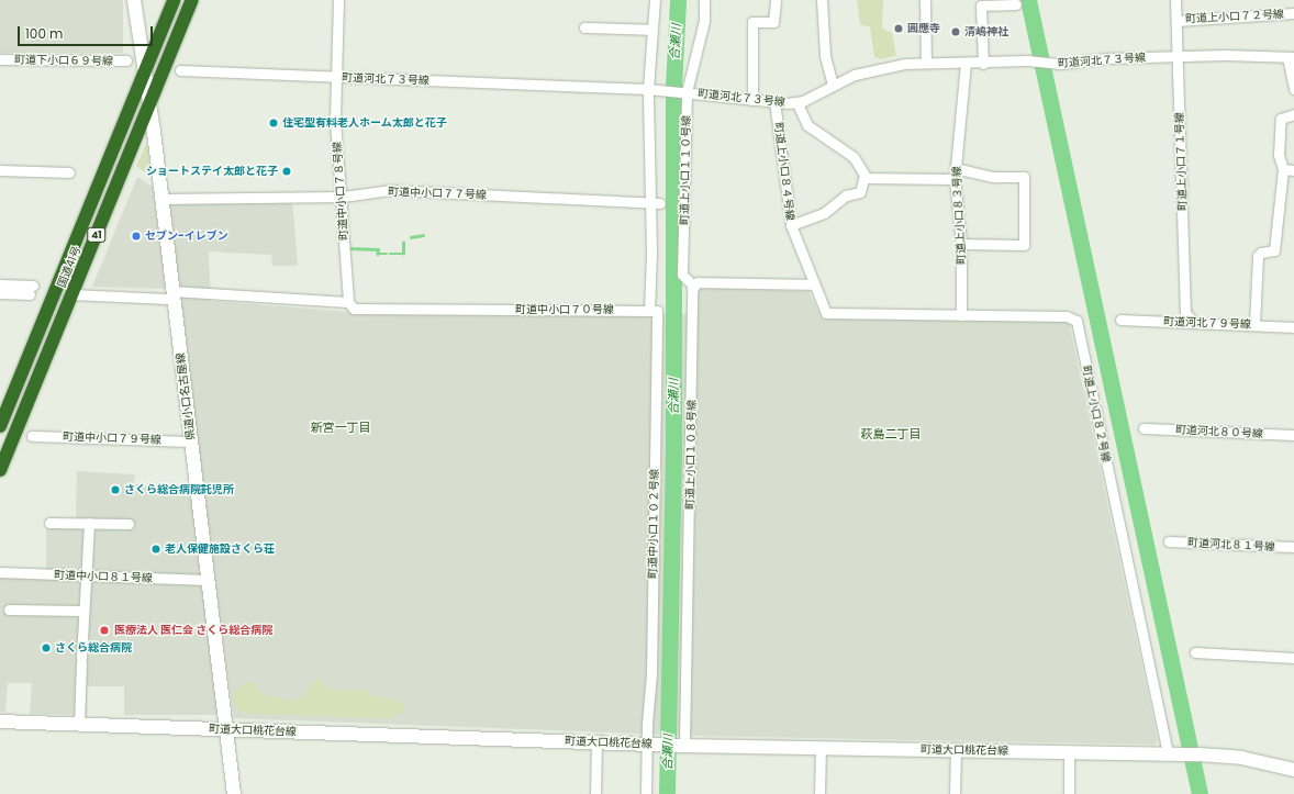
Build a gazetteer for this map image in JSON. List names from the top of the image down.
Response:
{
  "streets": {
    "highway": ["41", "国道41号"],
    "street": [
      "町道上小口７２号線",
      "町道下小口６９号線",
      "町道河北７３号線",
      "町道上小口７１号線",
      "町道上小口１１０号線",
      "町道上小口８４号線",
      "町道中小口７８号線",
      "町道中小口７７号線",
      "町道上小口８３号線",
      "町道中小口７０号線",
      "町道河北７９号線",
      "県道小口名古屋線",
      "町道上小口８２号線",
      "町道河北８０号線",
      "町道中小口７９号線",
      "町道上小口１０８号線",
      "町道中小口１０２号線",
      "町道河北８１号線",
      "町道中小口８１号線",
      "町道大口桃花台線"
    ]
  },
  "crossings": [
    ["町道上小口７２号線", "町道上小口７１号線"],
    ["町道河北７３号線", "町道上小口７１号線"],
    ["町道河北７３号線", "町道上小口１１０号線"],
    ["町道河北７３号線", "町道上小口８４号線"],
    ["町道河北７３号線", "町道中小口７８号線"],
    ["町道河北７３号線", "町道上小口８３号線"],
    ["町道上小口７１号線", "町道河北７９号線"],
    ["町道上小口１１０号線", "町道上小口１０８号線"],
    ["町道上小口８４号線", "町道上小口８２号線"],
    ["町道中小口７８号線", "町道中小口７７号線"],
    ["町道中小口７８号線", "町道中小口７０号線"],
    ["町道中小口７７号線", "県道小口名古屋線"],
    ["町道上小口８３号線", "町道上小口８２号線"],
    ["国道41号", "町道中小口７０号線"],
    ["国道41号", "県道小口名古屋線"],
    ["町道中小口７０号線", "県道小口名古屋線"],
    ["町道中小口７０号線", "町道中小口１０２号線"],
    ["県道小口名古屋線", "町道中小口７９号線"],
    ["県道小口名古屋線", "町道中小口８１号線"],
    ["県道小口名古屋線", "町道大口桃花台線"],
    ["町道上小口８２号線", "町道大口桃花台線"],
    ["町道上小口１０８号線", "町道大口桃花台線"],
    ["町道中小口１０２号線", "町道大口桃花台線"]
  ],
  "districts": ["新宮一丁目", "萩島二丁目"],
  "water": ["合瀬川"],
  "places": [
    "圓應寺",
    "清嶋神社",
    "住宅型有料老人ホーム太郎と花子",
    "ショートステイ太郎と花子",
    "セブン-イレブン",
    "さくら総合病院託児所",
    "老人保健施設さくら荘",
    "医療法人 医仁会 さくら総合病院",
    "さくら総合病院"
  ],
  "scale_bar": "100 m"
}
